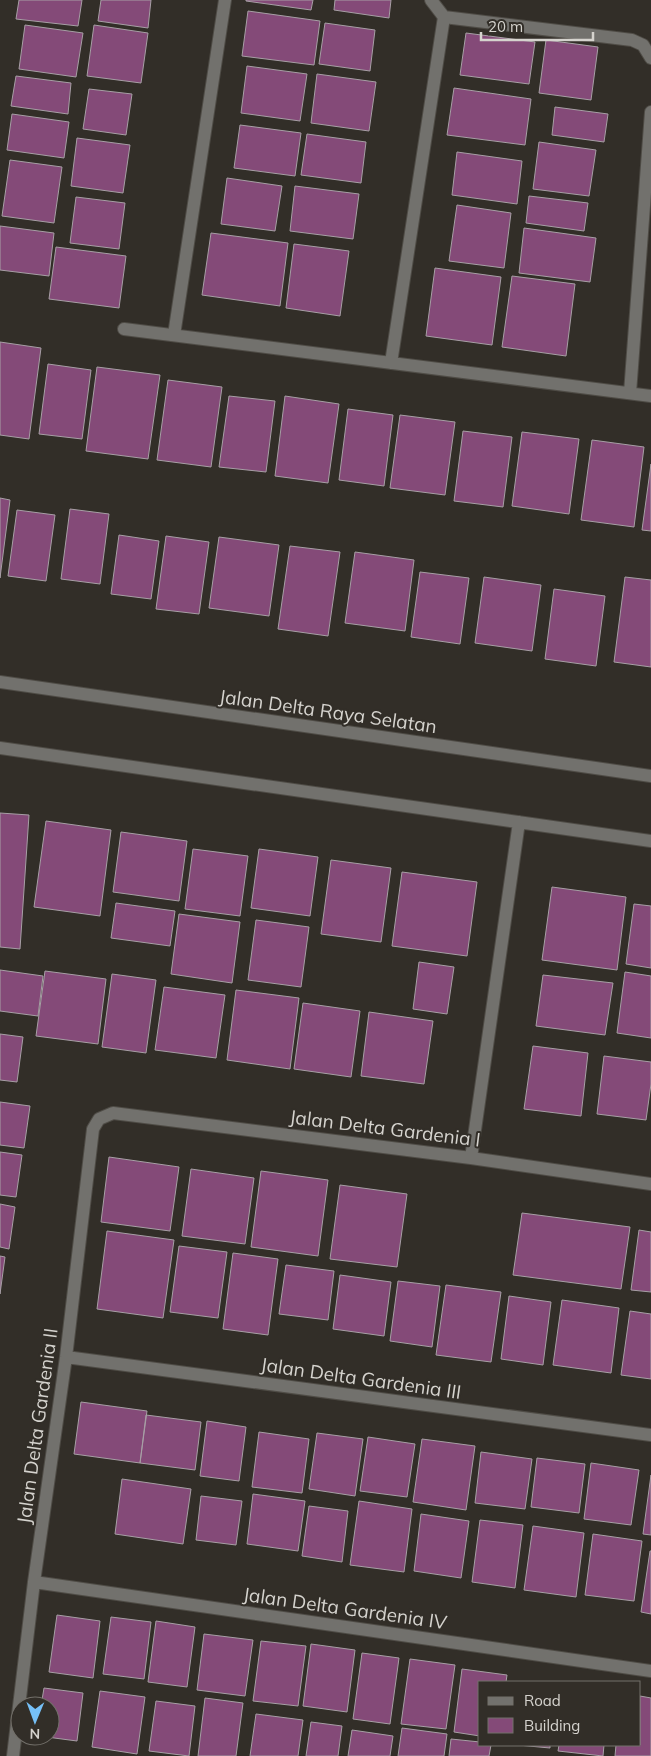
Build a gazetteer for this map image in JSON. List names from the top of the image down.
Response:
{
  "streets": {
    "street": [
      "Jalan Delta Raya Selatan",
      "Jalan Delta Gardenia I",
      "Jalan Delta Gardenia III",
      "Jalan Delta Gardenia II",
      "Jalan Delta Gardenia IV"
    ]
  },
  "crossings": [
    ["Jalan Delta Gardenia I", "Jalan Delta Gardenia II"],
    ["Jalan Delta Gardenia III", "Jalan Delta Gardenia II"],
    ["Jalan Delta Gardenia II", "Jalan Delta Gardenia IV"]
  ],
  "legend": ["Road", "Building"],
  "scale_bar": "20 m",
  "north": "bottom"
}
